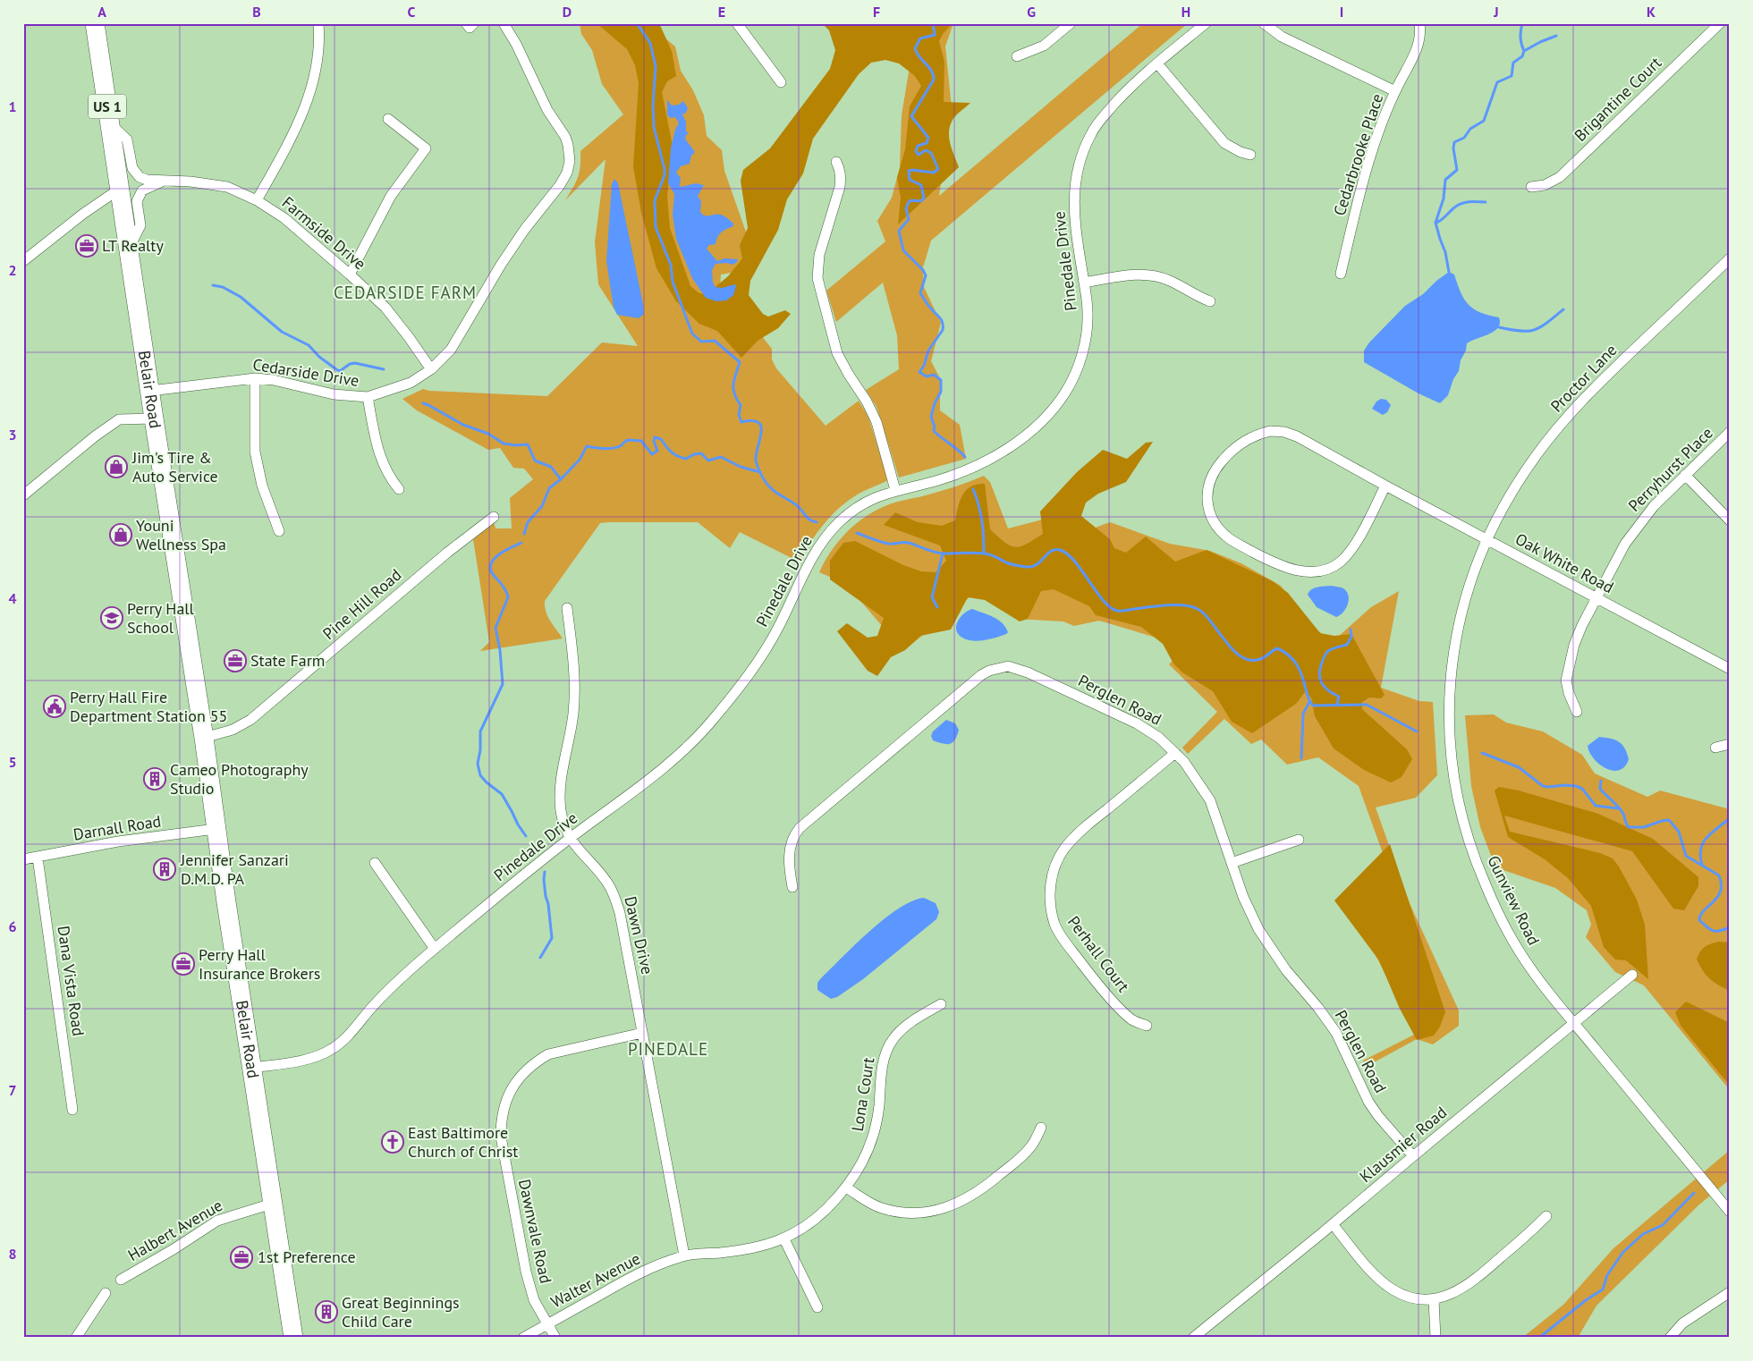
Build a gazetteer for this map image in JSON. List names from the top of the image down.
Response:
{
  "streets": {
    "highway": ["US 1", "Belair Road"],
    "street": [
      "Brigantine Court",
      "Cedarbrooke Place",
      "Farmside Drive",
      "Pinedale Drive",
      "Cedarside Drive",
      "Proctor Lane",
      "Perryhurst Place",
      "Oak White Road",
      "Pine Hill Road",
      "Perglen Road",
      "Darnall Road",
      "Gunview Road",
      "Dawn Drive",
      "Perhall Court",
      "Dana Vista Road",
      "Lona Court",
      "Klausmier Road",
      "Halbert Avenue",
      "Dawnvale Road",
      "Walter Avenue"
    ]
  },
  "crossings": [
    ["Farmside Drive", "Cedarside Drive"],
    ["Farmside Drive", "Belair Road"],
    ["Pinedale Drive", "Belair Road"],
    ["Pinedale Drive", "Dawn Drive"],
    ["Cedarside Drive", "Belair Road"],
    ["Proctor Lane", "Oak White Road"],
    ["Proctor Lane", "Gunview Road"],
    ["Belair Road", "Pine Hill Road"],
    ["Belair Road", "Darnall Road"],
    ["Belair Road", "Halbert Avenue"],
    ["Perryhurst Place", "Oak White Road"],
    ["Oak White Road", "Gunview Road"],
    ["Perglen Road", "Perhall Court"],
    ["Perglen Road", "Klausmier Road"],
    ["Darnall Road", "Dana Vista Road"],
    ["Gunview Road", "Klausmier Road"],
    ["Dawn Drive", "Lona Court"],
    ["Dawn Drive", "Dawnvale Road"],
    ["Dawn Drive", "Walter Avenue"],
    ["Lona Court", "Walter Avenue"],
    ["Dawnvale Road", "Walter Avenue"]
  ],
  "districts": ["CEDARSIDE FARM", "PINEDALE"],
  "places": {
    "office": [
      "LT Realty",
      "State Farm",
      "Perry Hall Insurance Brokers",
      "1st Preference"
    ],
    "shop": ["Jim's Tire & Auto Service", "Youni Wellness Spa"],
    "school or university": ["Perry Hall School"],
    "public building": ["Perry Hall Fire Department Station 55"],
    "building": ["Cameo Photography Studio", "Jennifer Sanzari D.M.D. PA", "Great Beginnings Child Care"],
    "church": ["East Baltimore Church of Christ"]
  },
  "grid": {
    "columns": [
      "A",
      "B",
      "C",
      "D",
      "E",
      "F",
      "G",
      "H",
      "I",
      "J",
      "K"
    ],
    "rows": [
      "1",
      "2",
      "3",
      "4",
      "5",
      "6",
      "7",
      "8"
    ]
  }
}
